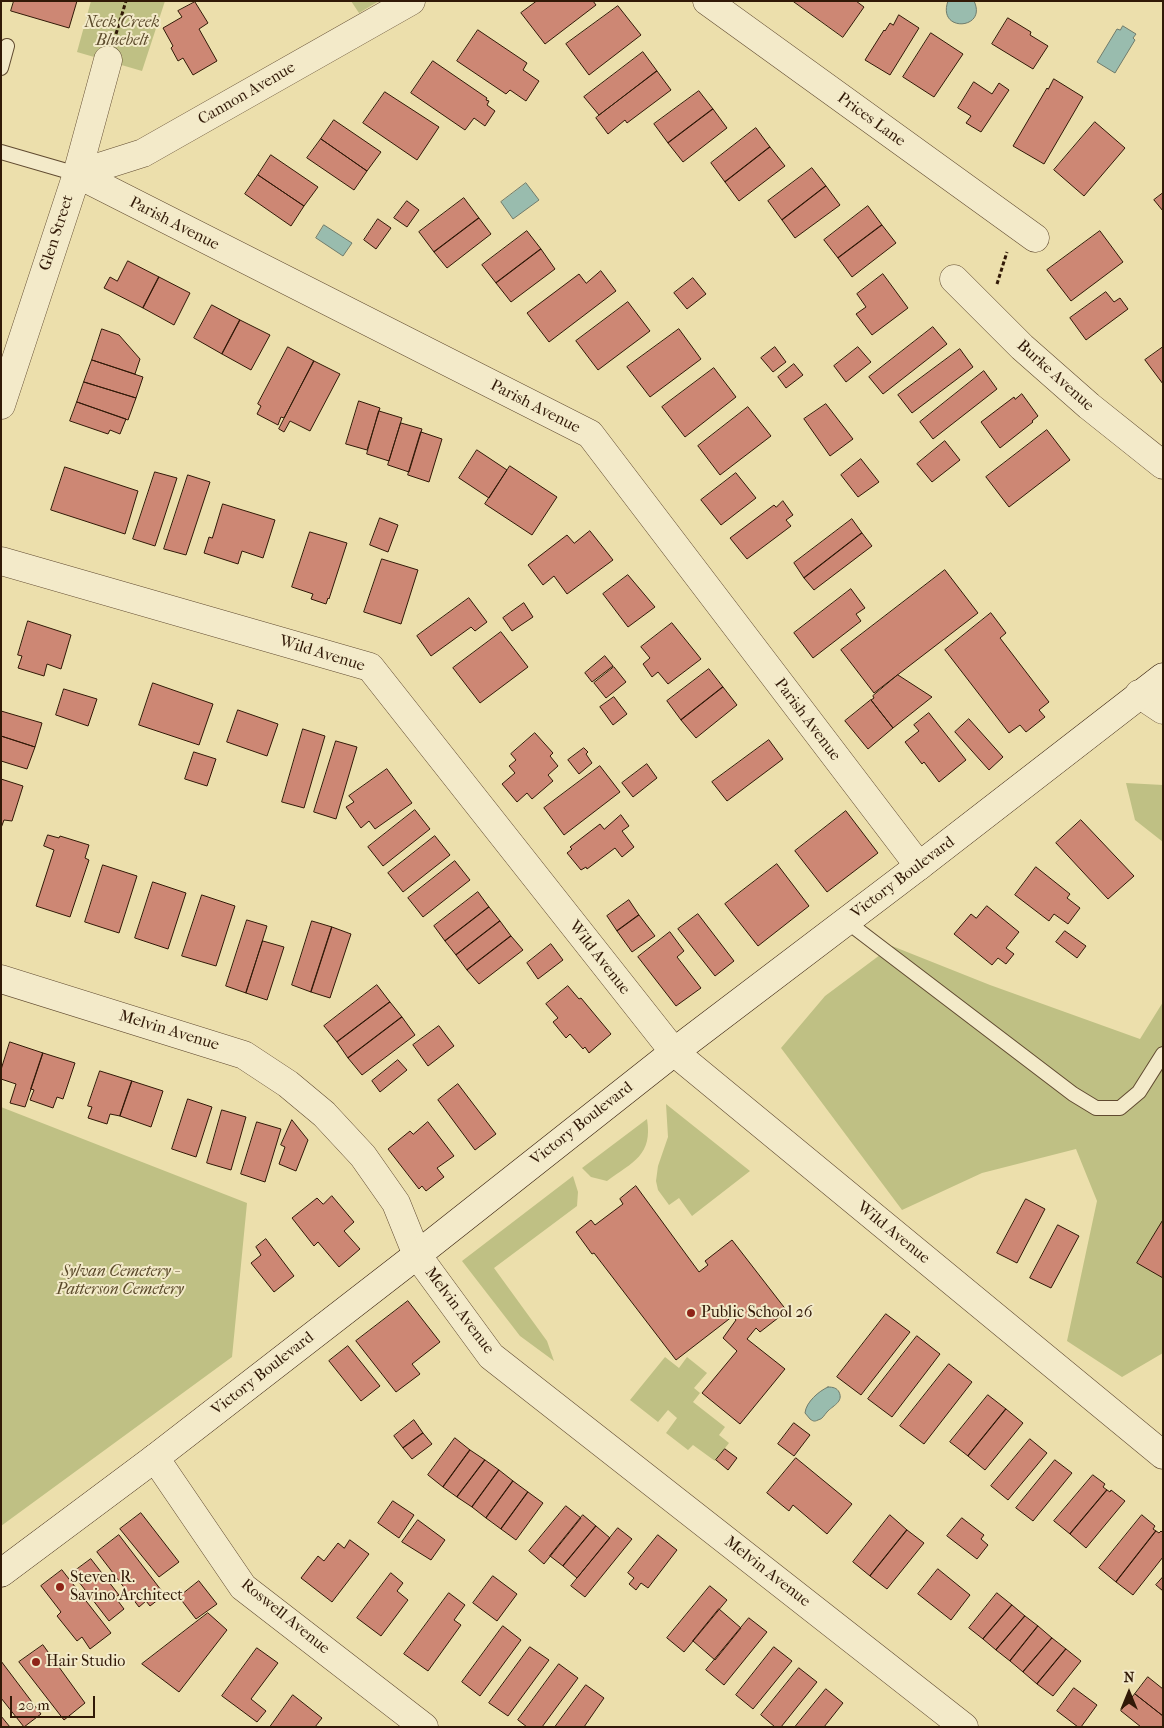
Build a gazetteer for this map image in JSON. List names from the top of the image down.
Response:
{
  "streets": {
    "street": [
      "Cannon Avenue",
      "Prices Lane",
      "Parish Avenue",
      "Glen Street",
      "Burke Avenue",
      "Wild Avenue",
      "Victory Boulevard",
      "Melvin Avenue",
      "Roswell Avenue"
    ]
  },
  "crossings": [
    ["Cannon Avenue", "Parish Avenue"],
    ["Cannon Avenue", "Glen Street"],
    ["Parish Avenue", "Glen Street"],
    ["Parish Avenue", "Victory Boulevard"],
    ["Wild Avenue", "Victory Boulevard"],
    ["Victory Boulevard", "Melvin Avenue"],
    ["Victory Boulevard", "Roswell Avenue"]
  ],
  "parks": ["Neck Creek Bluebelt", "Sylvan Cemetery - Patterson Cemetery"],
  "places": ["Public School 26", "Steven R. Savino Architect", "Hair Studio"],
  "scale_bar": "20 m",
  "north": "top"
}
